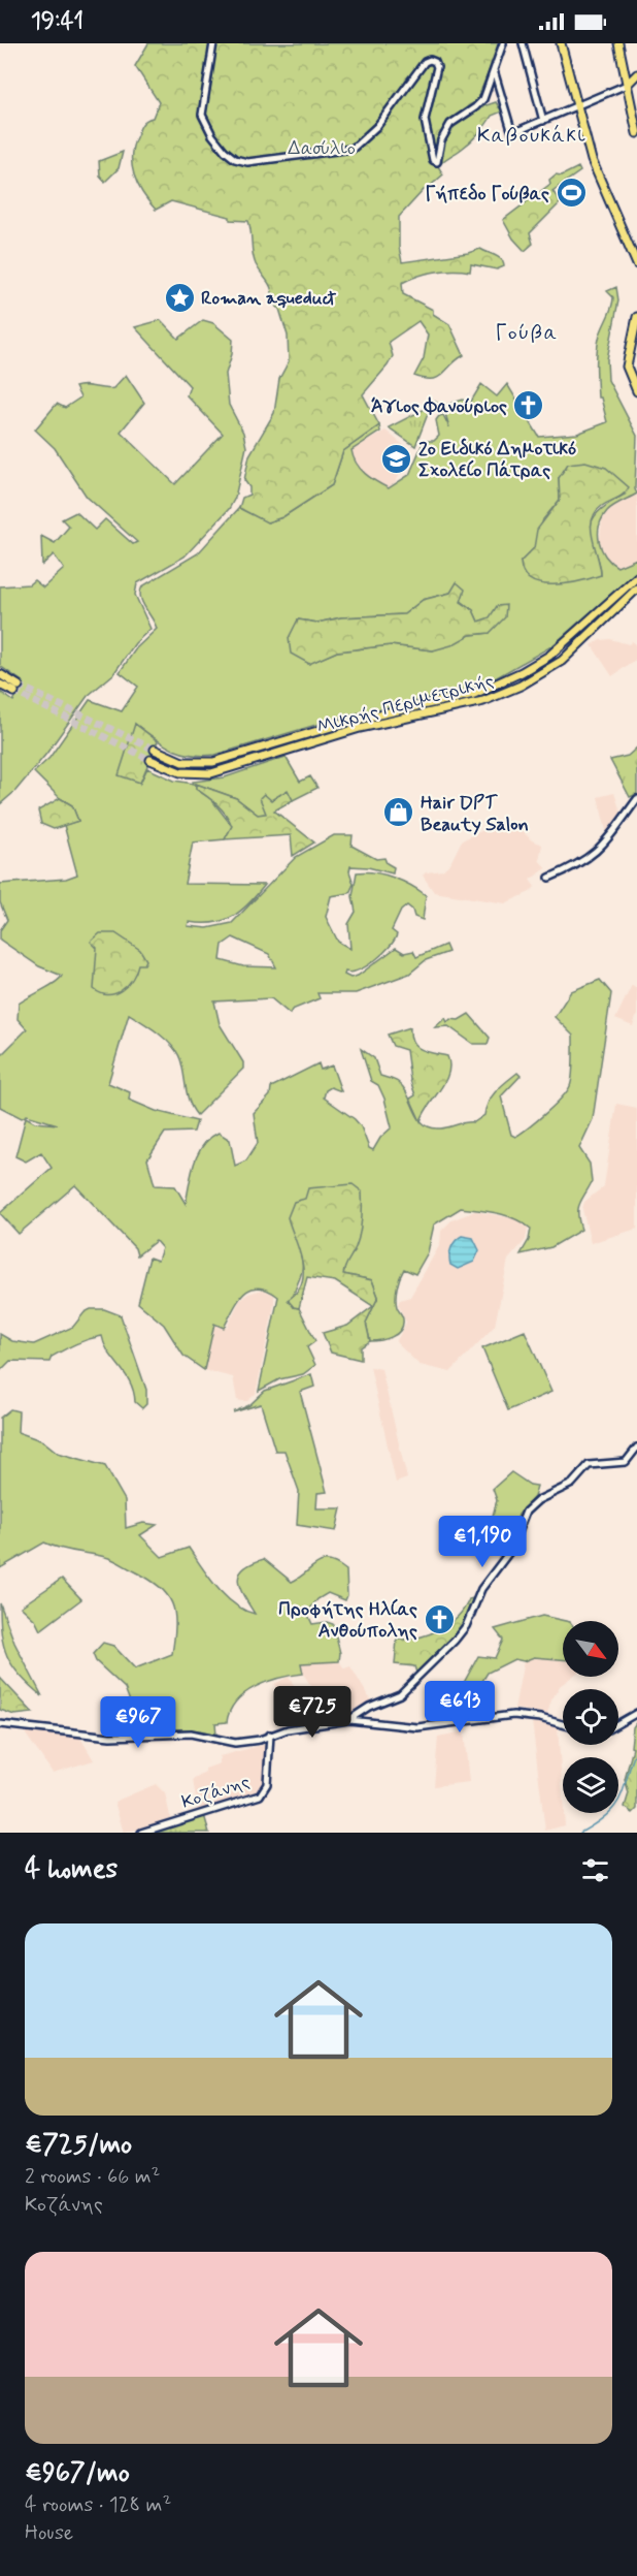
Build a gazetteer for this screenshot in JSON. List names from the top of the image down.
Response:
{
  "streets": {
    "main road": ["Μικρής Περιμετρικής"],
    "street": ["Κοζάνης"]
  },
  "districts": ["Καβουκάκι", "Γούβα"],
  "parks": ["Δασύλιο"],
  "places": {
    "sports": ["Γήπεδο Γούβας"],
    "place": ["Roman aqueduct"],
    "church": ["Άγιος Φανούριος", "Προφήτης Ηλίας Ανθούπολης"],
    "school or university": ["2ο Ειδικό Δημοτικό Σχολείο Πάτρας"],
    "shop": ["Hair DPT Beauty Salon"]
  },
  "north": "bottom right",
  "page": {
    "status": "19:41",
    "price": [
      "€1,190",
      "€613",
      "€725",
      "€967"
    ],
    "heading": "4 homes",
    "list": [
      {
        "name": "€725/mo",
        "note": "2 rooms · 66 m² · Κοζάνης"
      },
      {
        "name": "€967/mo",
        "note": "4 rooms · 128 m² · House"
      }
    ]
  }
}
